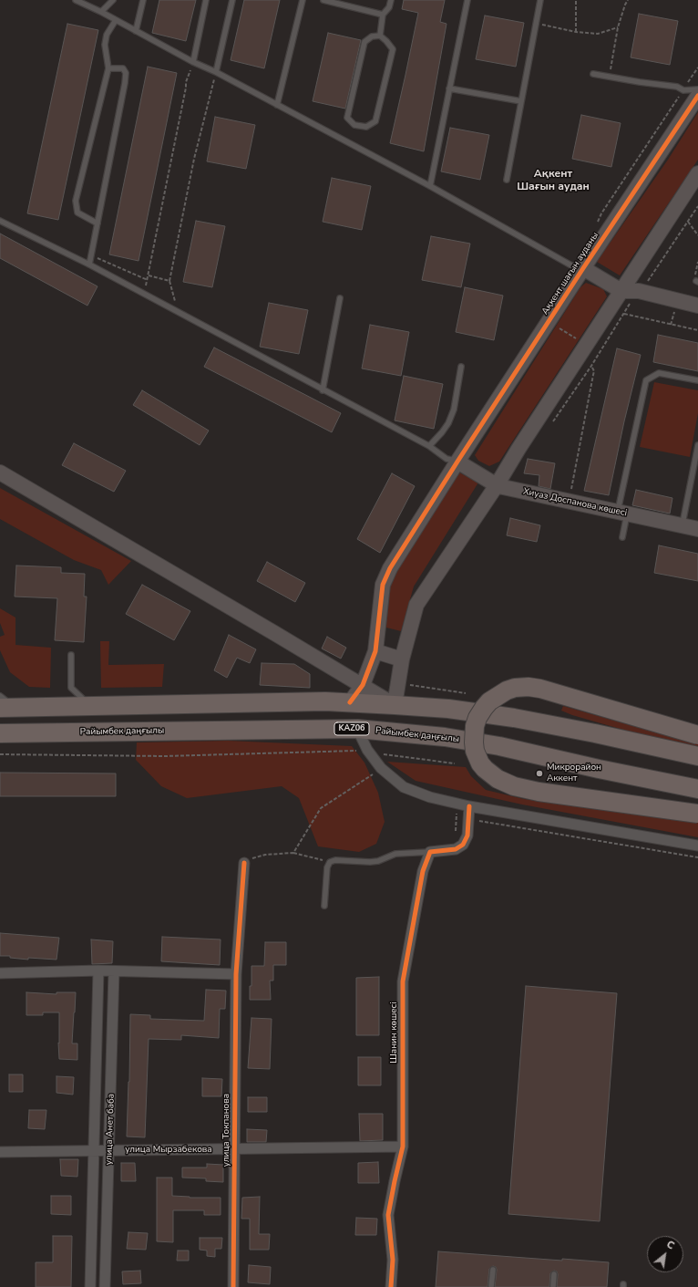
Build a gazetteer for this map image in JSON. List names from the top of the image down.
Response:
{
  "streets": {
    "highway": ["KАZ06", "Райымбек даңғылы"],
    "street": [
      "Ақкент шағын ауданы",
      "Хиуаз Доспанова көшесі",
      "Шанин көшесі",
      "улица Анет баба",
      "улица Токпанова",
      "улица Мырзабекова"
    ]
  },
  "crossings": [
    ["Ақкент шағын ауданы", "Хиуаз Доспанова көшесі"],
    ["Шанин көшесі", "улица Мырзабекова"],
    ["улица Анет баба", "улица Мырзабекова"],
    ["улица Токпанова", "улица Мырзабекова"]
  ],
  "districts": ["Ақкент Шағын аудан"],
  "places": ["Микрорайон Аккент"],
  "north": "top right"
}
